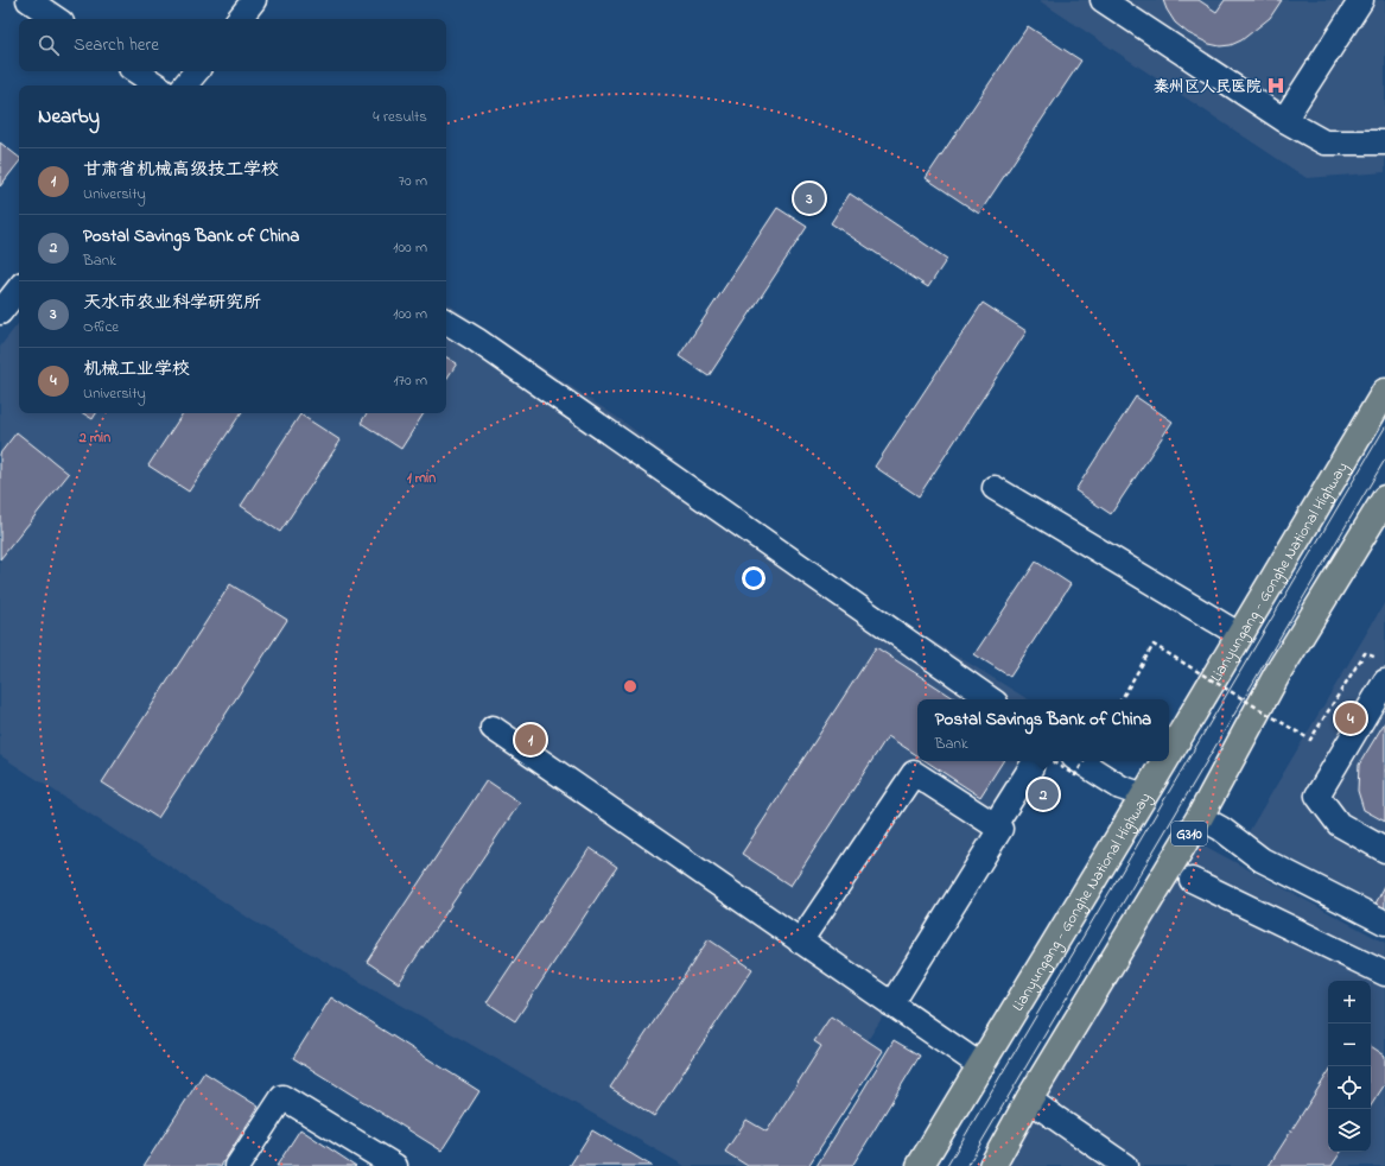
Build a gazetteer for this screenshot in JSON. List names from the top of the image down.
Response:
{
  "streets": {
    "highway": ["Lianyungang - Gonghe National Highway", "G310"]
  },
  "places": {
    "hospital": ["秦州区人民医院"]
  },
  "page": {
    "search": "Search here",
    "heading": ["Nearby", "4 results"],
    "list": [
      {
        "mark": "1",
        "name": "甘肃省机械高级技工学校",
        "note": "University",
        "value": "70 m"
      },
      {
        "mark": "2",
        "name": "Postal Savings Bank of China",
        "note": "Bank",
        "value": "100 m"
      },
      {
        "mark": "3",
        "name": "天水市农业科学研究所",
        "note": "Office",
        "value": "100 m"
      },
      {
        "mark": "4",
        "name": "机械工业学校",
        "note": "University",
        "value": "170 m"
      }
    ],
    "pins": [
      "3",
      "4",
      "1",
      "2"
    ],
    "popup": ["Postal Savings Bank of China", "Bank"],
    "map_buttons": ["+", "−"]
  },
  "rings": ["2 min", "1 min"]
}
